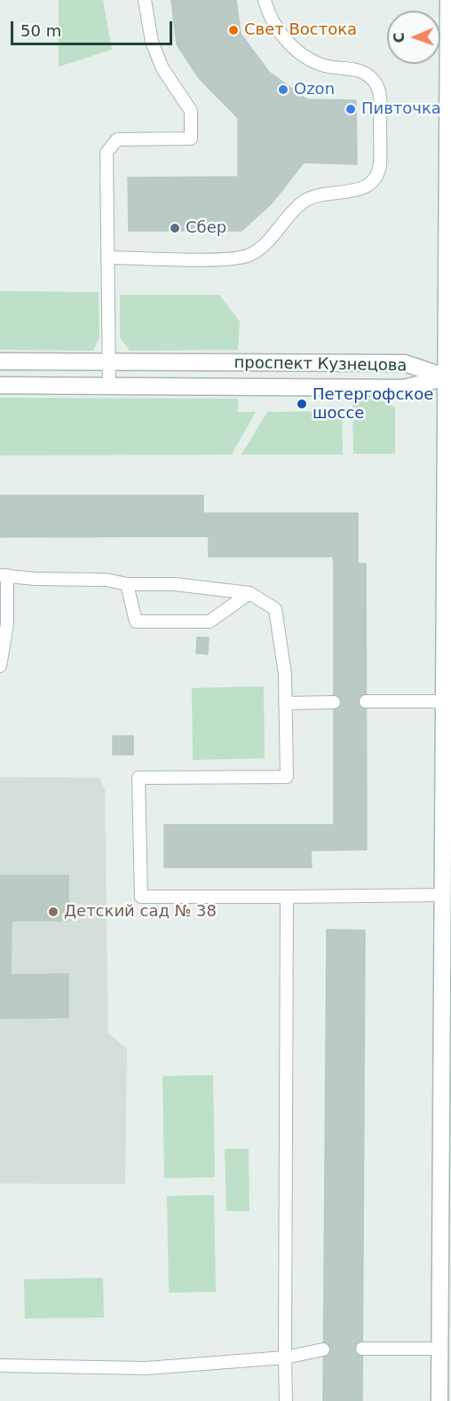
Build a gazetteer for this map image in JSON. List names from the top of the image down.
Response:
{
  "streets": {
    "street": ["проспект Кузнецова"]
  },
  "places": [
    "Свет Востока",
    "Ozon",
    "Пивточка",
    "Сбер",
    "Петергофское шоссе",
    "Детский сад № 38"
  ],
  "scale_bar": "50 m",
  "north": "left"
}
